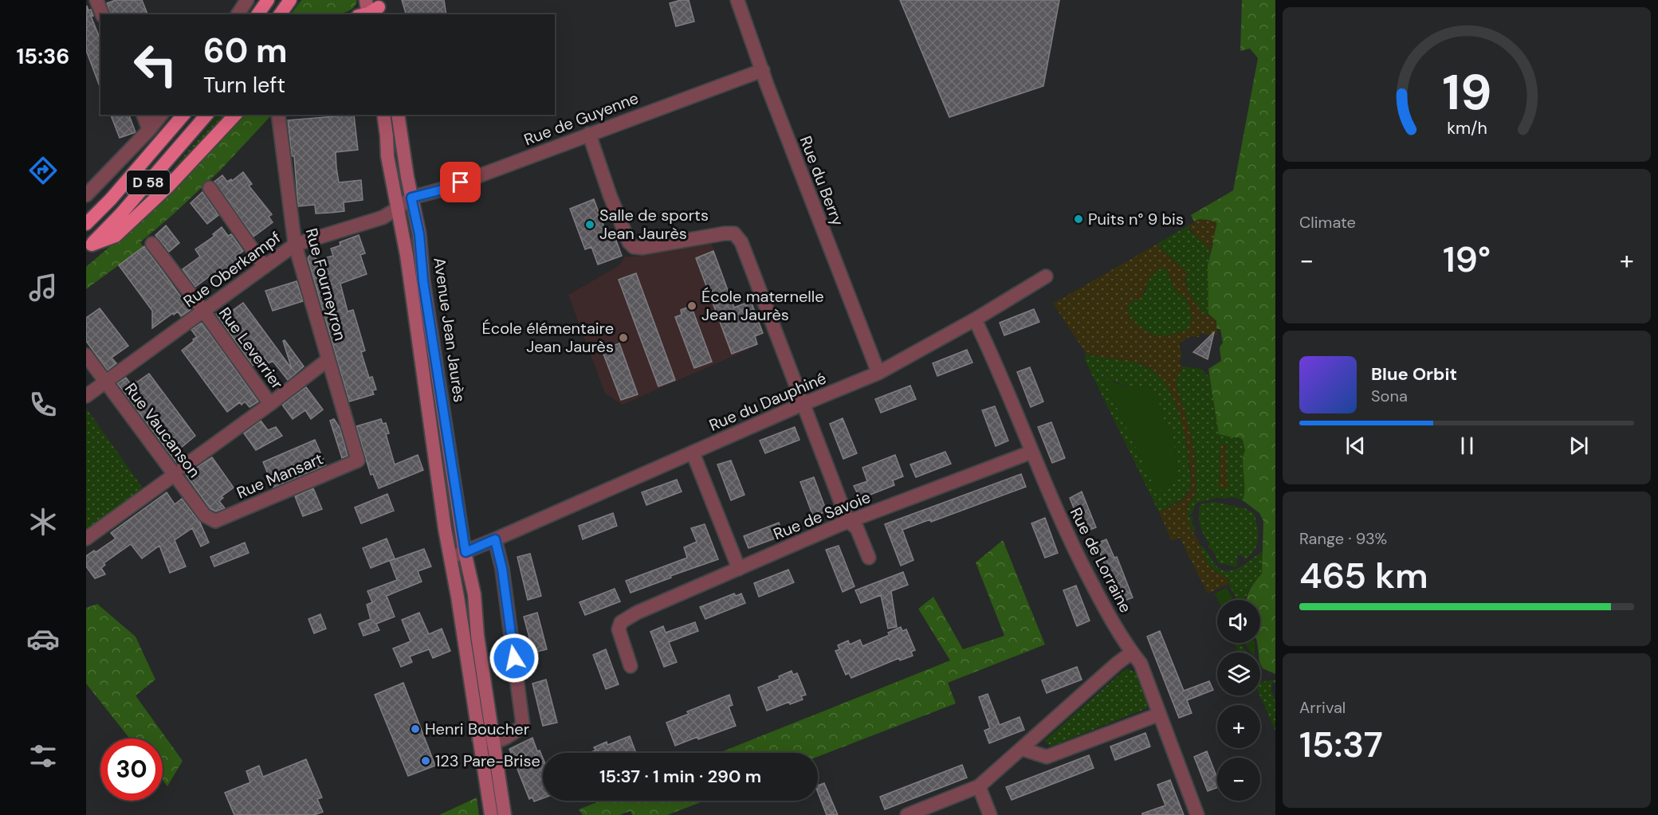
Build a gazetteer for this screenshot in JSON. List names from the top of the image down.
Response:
{
  "streets": {
    "highway": ["D 58"],
    "main road": ["Avenue Jean Jaurès"],
    "street": [
      "Rue de Guyenne",
      "Rue du Berry",
      "Rue Oberkampf",
      "Rue Fourneyron",
      "Rue Leverrier",
      "Rue du Dauphiné",
      "Rue Vaucanson",
      "Rue Mansart",
      "Rue de Savoie",
      "Rue de Lorraine"
    ]
  },
  "crossings": [
    ["Rue de Guyenne", "Rue du Berry"],
    ["Rue de Guyenne", "Rue Oberkampf"],
    ["Rue de Guyenne", "Avenue Jean Jaurès"],
    ["Rue du Berry", "Rue du Dauphiné"],
    ["Rue Oberkampf", "Rue Fourneyron"],
    ["Rue Oberkampf", "Avenue Jean Jaurès"],
    ["Rue Oberkampf", "Rue Leverrier"],
    ["Rue Oberkampf", "Rue Vaucanson"],
    ["Rue Fourneyron", "Rue Mansart"],
    ["Avenue Jean Jaurès", "Rue du Dauphiné"],
    ["Rue du Dauphiné", "Rue de Lorraine"],
    ["Rue Vaucanson", "Rue Mansart"],
    ["Rue de Savoie", "Rue de Lorraine"]
  ],
  "places": [
    "Puits n° 9 bis",
    "Salle de sports Jean Jaurès",
    "École maternelle Jean Jaurès",
    "École élémentaire Jean Jaurès",
    "Henri Boucher",
    "123 Pare-Brise"
  ],
  "page": {
    "tabs": "15:36",
    "turn": ["60 m", "Turn left"],
    "tile": [
      "Climate",
      ["Range · 93%", "465 km"],
      ["Arrival", "15:37"]
    ],
    "heat": ["−", "19°", "+"],
    "song": ["Blue Orbit", "Sona"],
    "map_buttons": ["+", "−"],
    "limit": "30",
    "trip": "15:37 · 1 min · 290 m",
    "gauge": ["19", "km/h"]
  }
}
